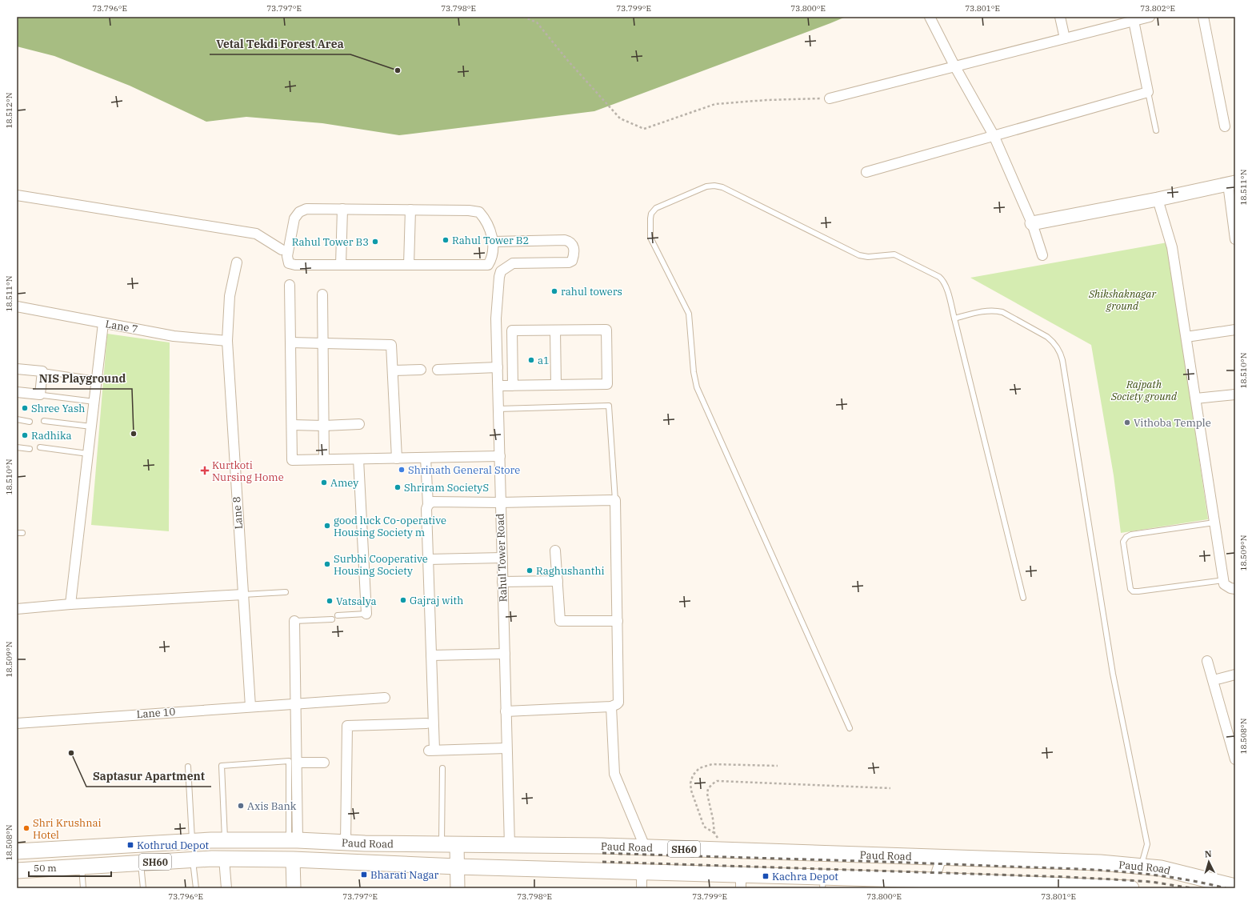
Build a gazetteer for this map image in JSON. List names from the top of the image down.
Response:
{
  "streets": {
    "main road": ["Paud Road", "SH60"],
    "street": [
      "Lane 7",
      "Lane 8",
      "Rahul Tower Road",
      "Lane 10"
    ]
  },
  "crossings": [
    ["Lane 7", "Lane 8"],
    ["Lane 8", "Lane 10"],
    ["Rahul Tower Road", "Paud Road"]
  ],
  "parks": ["Shikshaknagar ground", "Rajpath Society ground"],
  "places": {
    "other": [
      "Vetal Tekdi Forest Area",
      "Rahul Tower B2",
      "Rahul Tower B3",
      "rahul towers",
      "a1",
      "Shree Yash",
      "Vithoba Temple",
      "NIS Playground",
      "Radhika",
      "Shrinath General Store",
      "Amey",
      "Shriram SocietyS",
      "good luck Co-operative Housing Society m",
      "Surbhi Cooperative Housing Society",
      "Raghushanthi",
      "Gajraj with",
      "Vatsalya",
      "Saptasur Apartment",
      "Axis Bank",
      "Shri Krushnai Hotel"
    ],
    "health": ["Kurtkoti Nursing Home"],
    "transit": ["Kothrud Depot", "Bharati Nagar", "Kachra Depot"]
  },
  "scale_bar": "50 m",
  "north": "top",
  "coordinates": [
    "73.796°E",
    "73.797°E",
    "73.798°E",
    "73.799°E",
    "73.800°E",
    "73.801°E",
    "73.802°E",
    "18.512°N",
    "18.511°N",
    "18.510°N",
    "18.509°N",
    "18.508°N"
  ]
}
